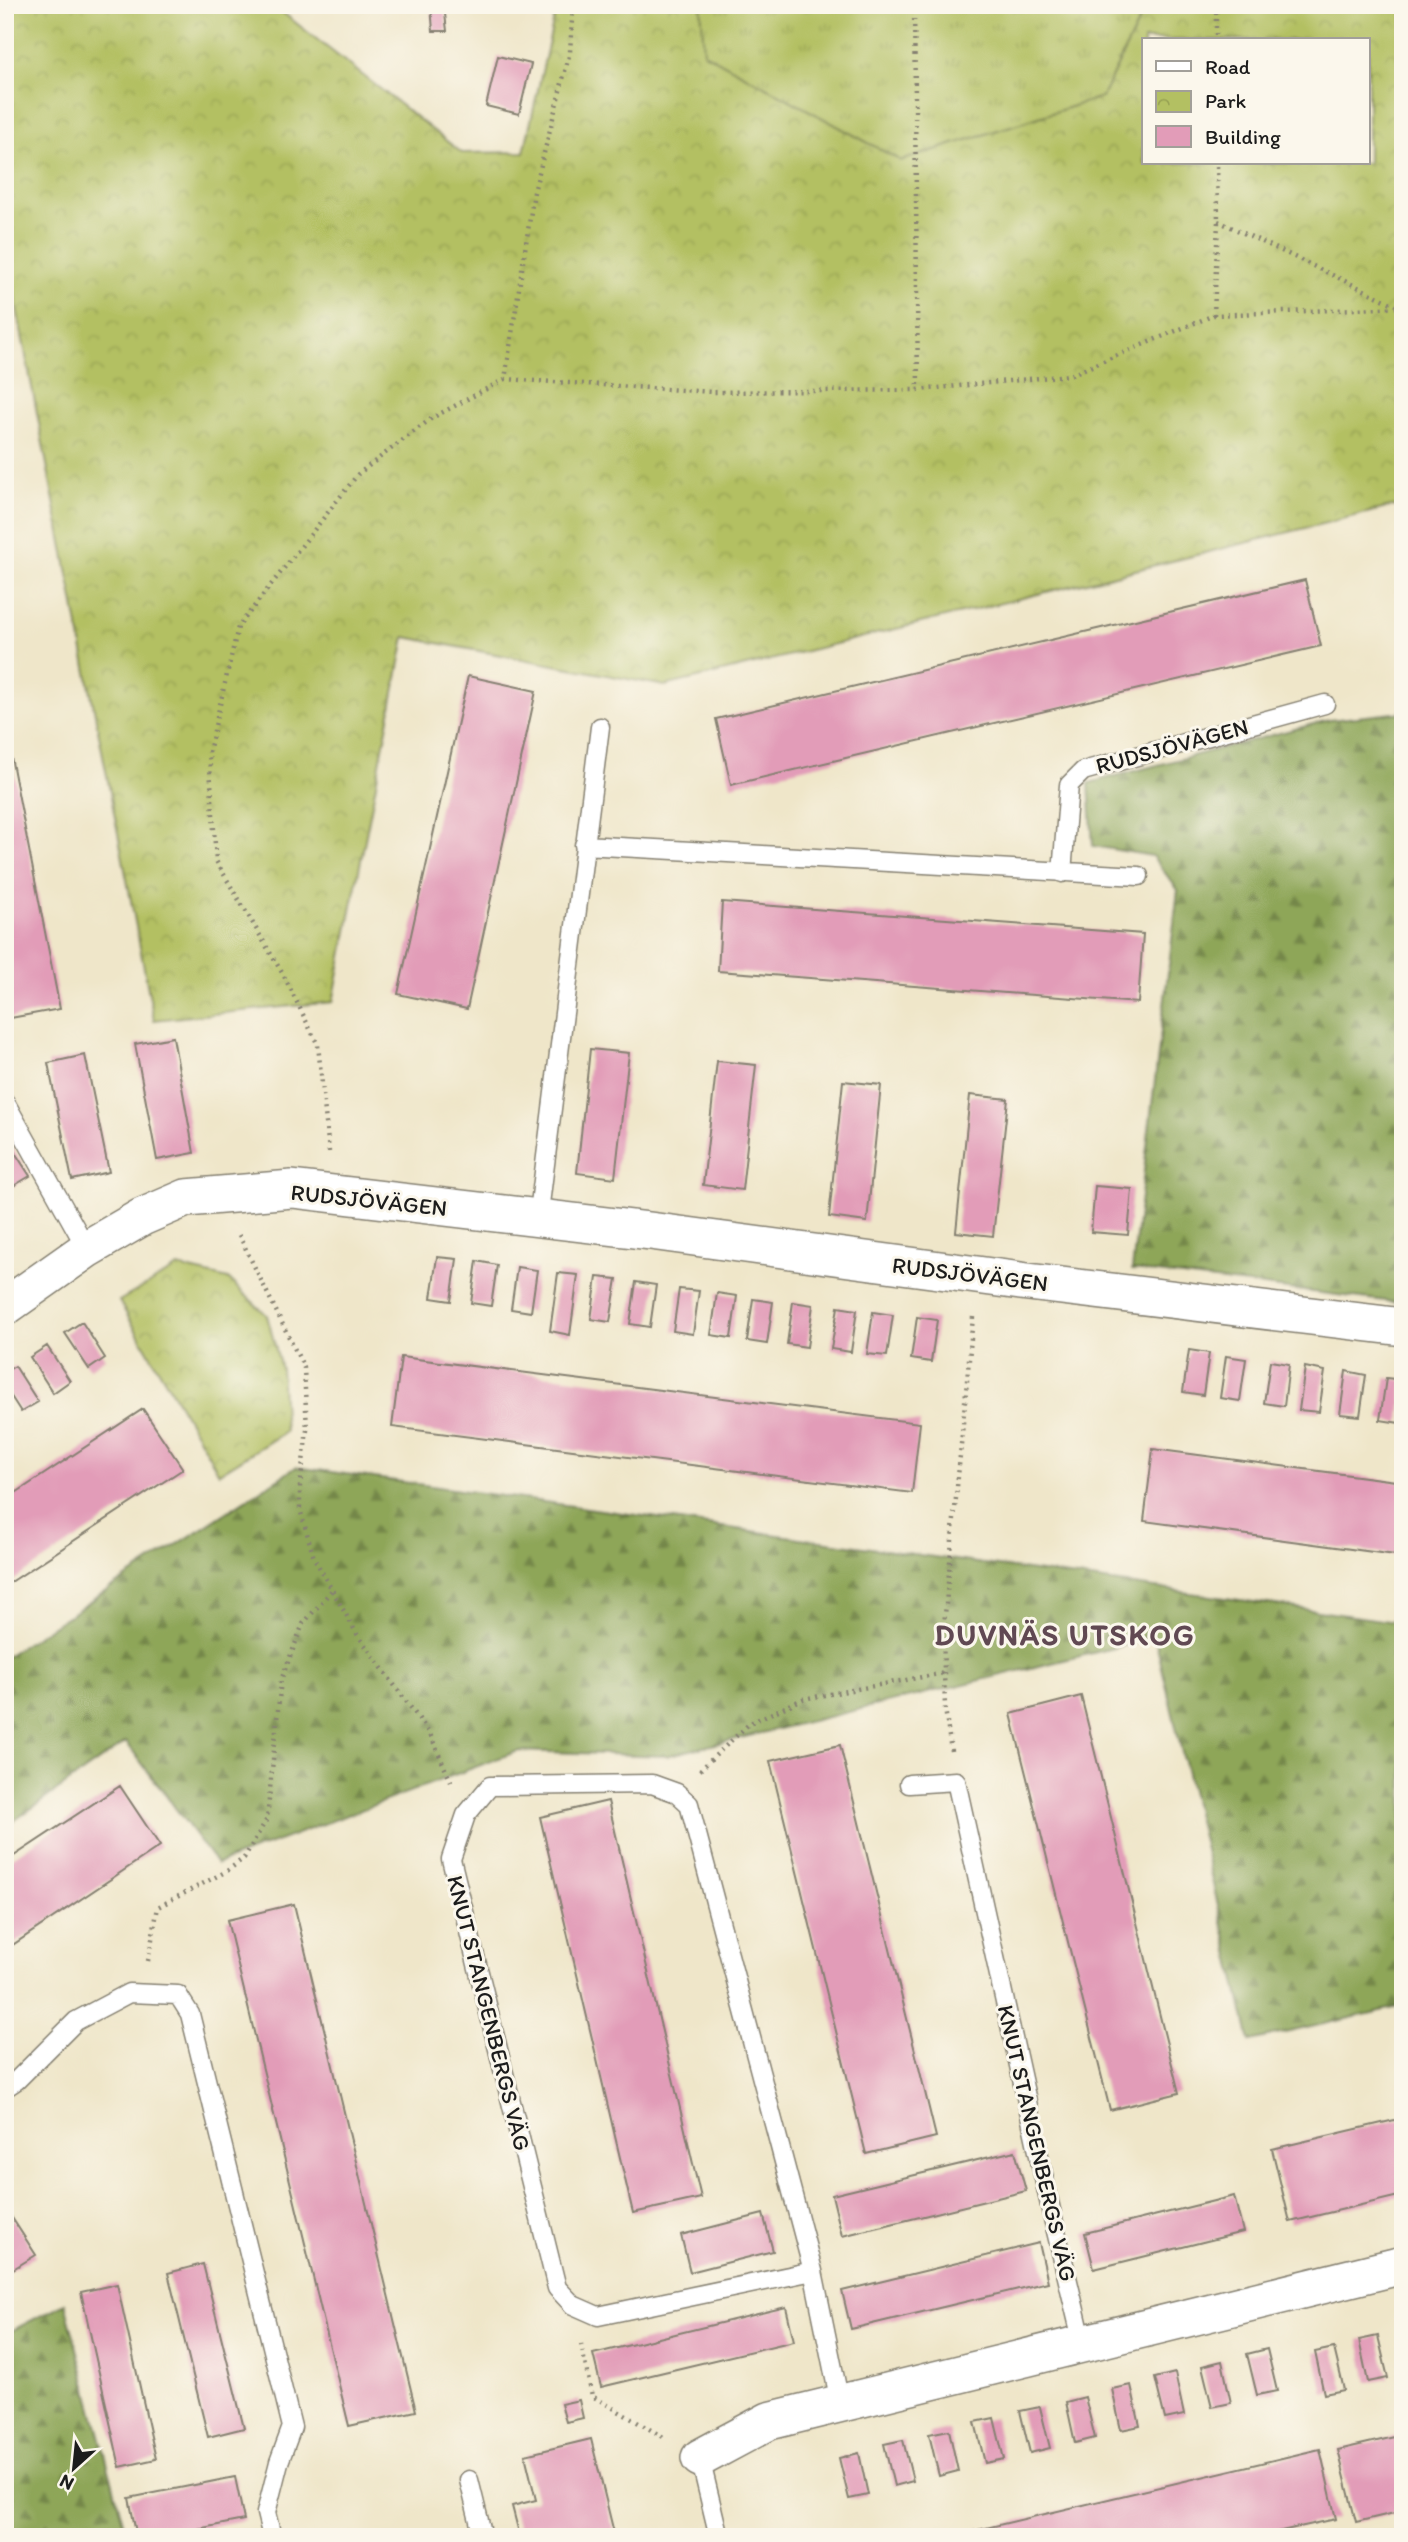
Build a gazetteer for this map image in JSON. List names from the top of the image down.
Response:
{
  "streets": {
    "street": ["RUDSJÖVÄGEN"],
    "lane": ["KNUT STANGENBERGS VÄG"]
  },
  "districts": ["DUVNÄS UTSKOG"],
  "legend": ["Road", "Park", "Building"],
  "north": "bottom left"
}
